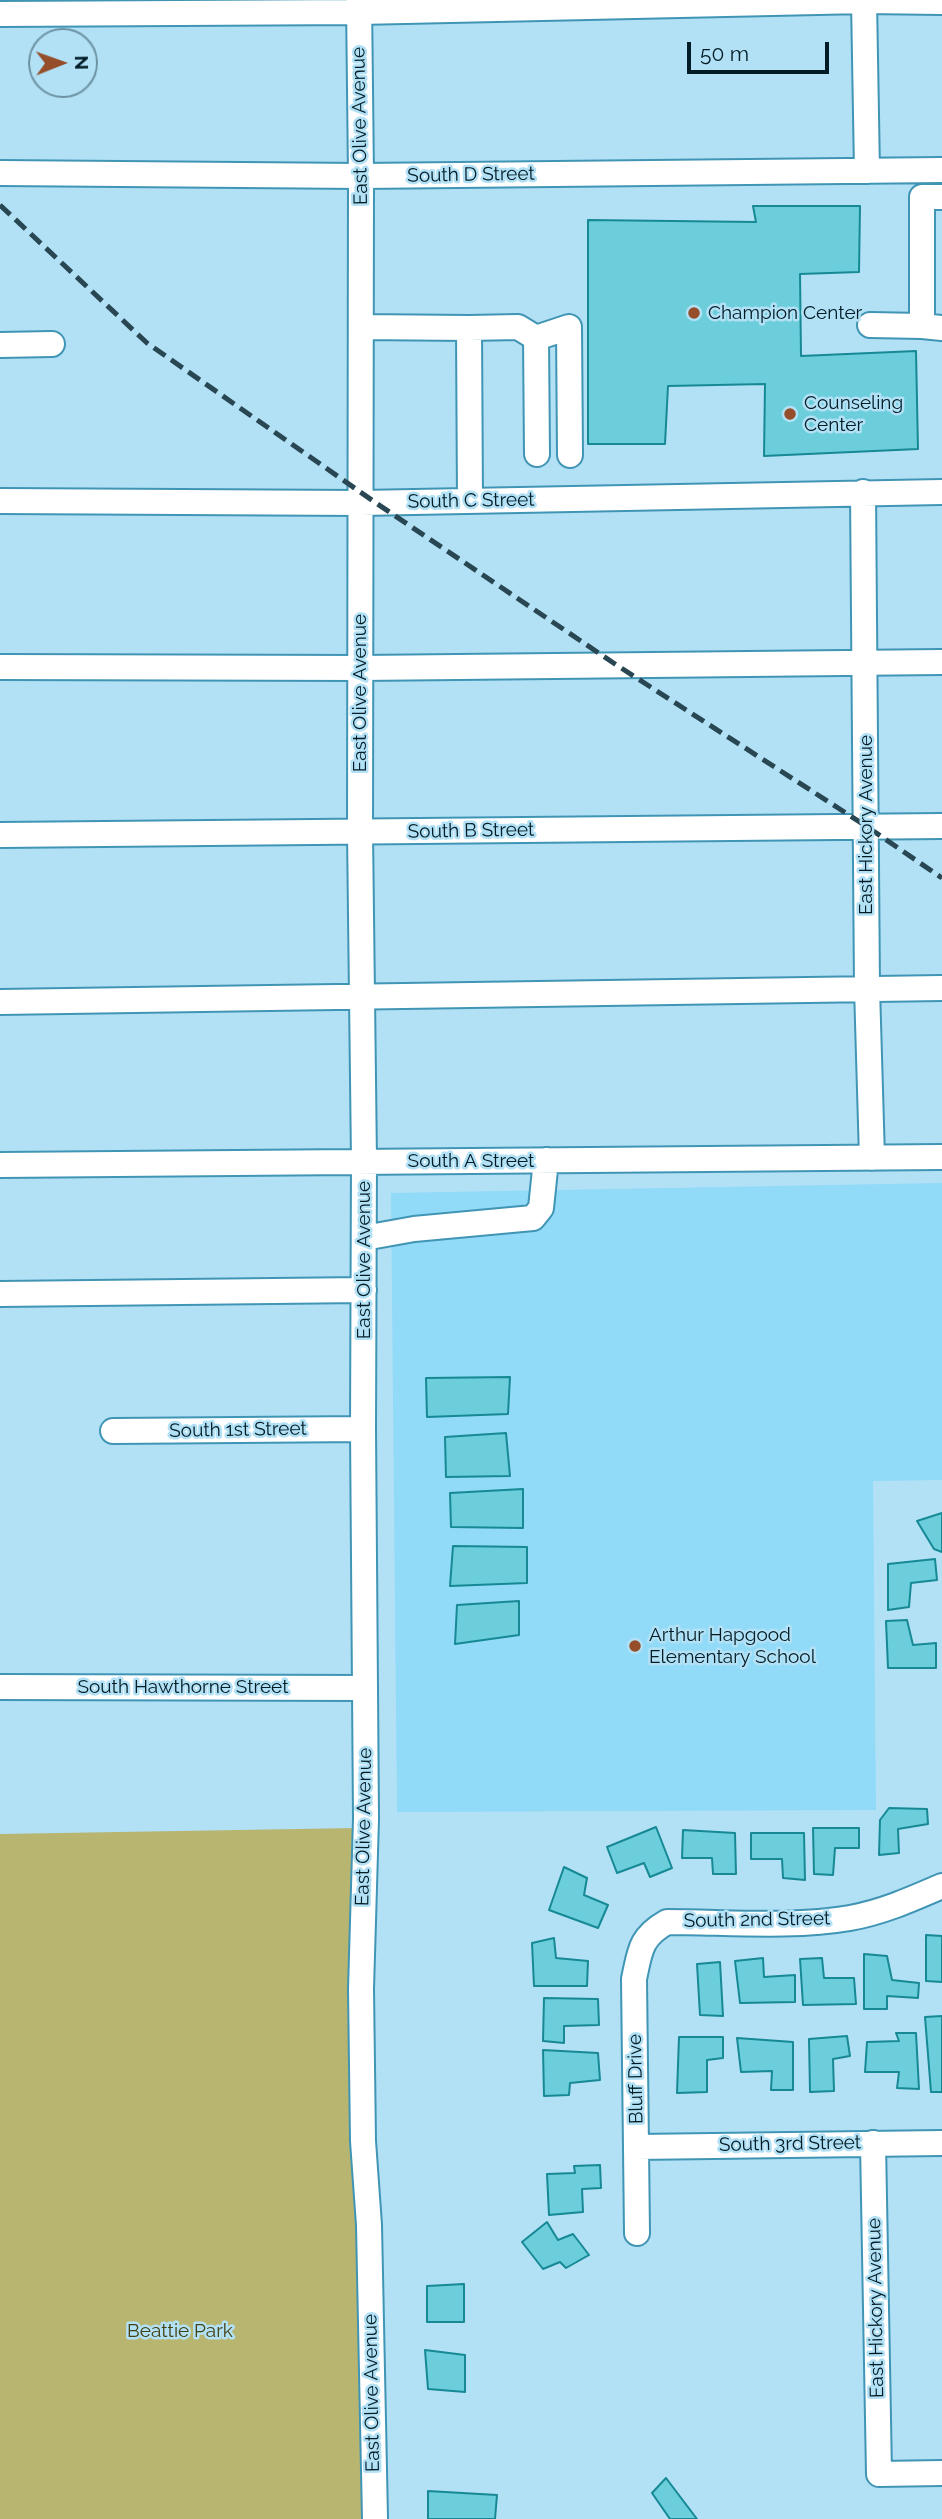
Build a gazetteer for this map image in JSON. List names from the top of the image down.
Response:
{
  "streets": {
    "street": [
      "East Olive Avenue",
      "South D Street",
      "South C Street",
      "East Hickory Avenue",
      "South B Street",
      "South A Street",
      "South 1st Street",
      "South Hawthorne Street",
      "South 2nd Street",
      "Bluff Drive",
      "South 3rd Street"
    ]
  },
  "crossings": [
    ["East Olive Avenue", "South D Street"],
    ["East Olive Avenue", "South C Street"],
    ["East Olive Avenue", "South B Street"],
    ["East Olive Avenue", "South A Street"],
    ["East Olive Avenue", "South 1st Street"],
    ["East Olive Avenue", "South Hawthorne Street"],
    ["South C Street", "East Hickory Avenue"],
    ["East Hickory Avenue", "South B Street"],
    ["East Hickory Avenue", "South A Street"],
    ["East Hickory Avenue", "South 3rd Street"],
    ["South 2nd Street", "Bluff Drive"],
    ["Bluff Drive", "South 3rd Street"]
  ],
  "parks": ["Beattie Park"],
  "places": ["Champion Center", "Counseling Center", "Arthur Hapgood Elementary School"],
  "scale_bar": "50 m",
  "north": "right"
}
